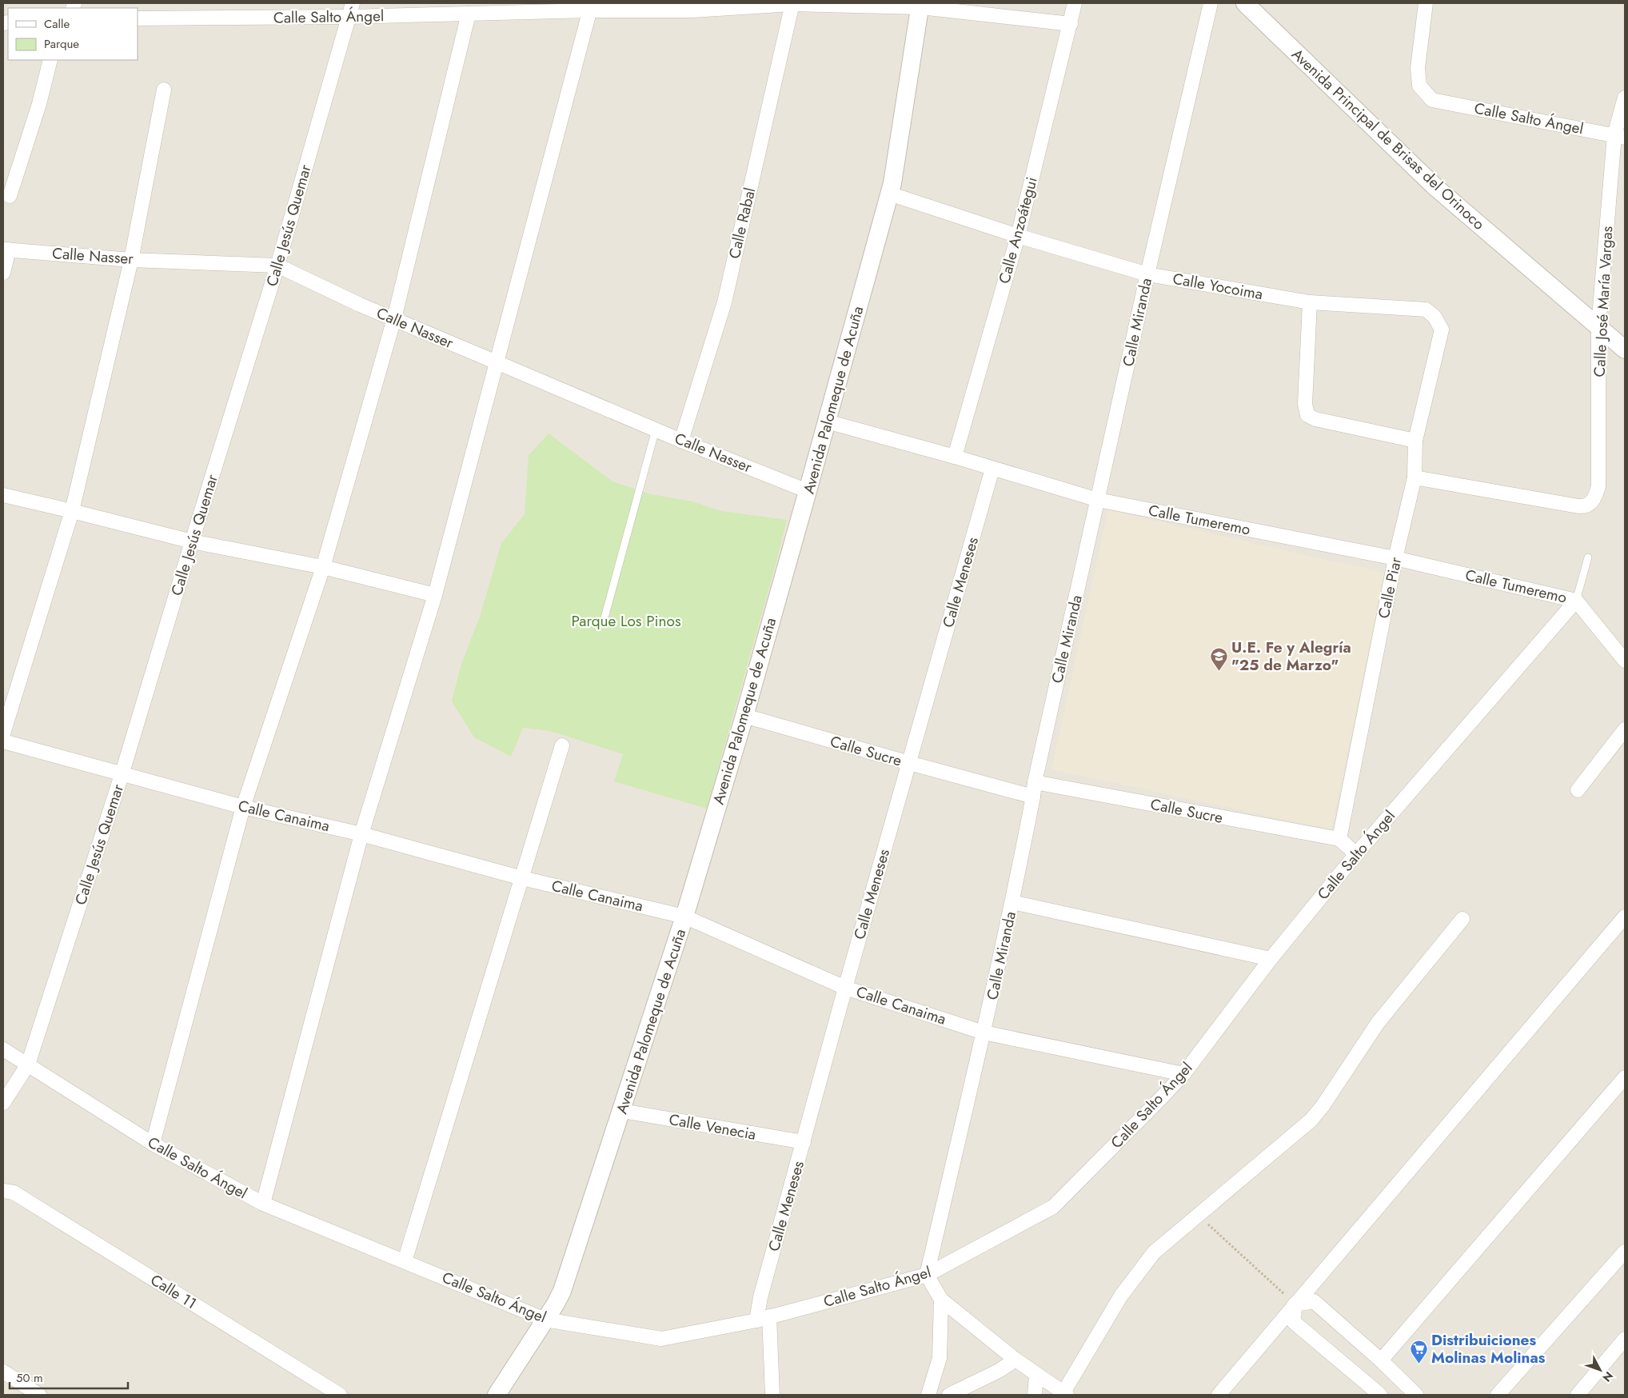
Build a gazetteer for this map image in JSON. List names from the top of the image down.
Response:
{
  "streets": {
    "street": [
      "Calle Salto Ángel",
      "Avenida Principal de Brisas del Orinoco",
      "Calle Rabal",
      "Calle Jesús Quemar",
      "Calle Anzoátegui",
      "Calle Nasser",
      "Calle Yocoima",
      "Calle José María Vargas",
      "Calle Miranda",
      "Avenida Palomeque de Acuña",
      "Calle Tumeremo",
      "Calle Meneses",
      "Calle Piar",
      "Calle Sucre",
      "Calle Canaima",
      "Calle Venecia",
      "Calle 11"
    ]
  },
  "crossings": [
    ["Calle Salto Ángel", "Calle Rabal"],
    ["Calle Salto Ángel", "Calle Jesús Quemar"],
    ["Calle Salto Ángel", "Calle Anzoátegui"],
    ["Calle Salto Ángel", "Calle José María Vargas"],
    ["Calle Salto Ángel", "Calle Miranda"],
    ["Calle Salto Ángel", "Avenida Palomeque de Acuña"],
    ["Calle Salto Ángel", "Calle Tumeremo"],
    ["Calle Salto Ángel", "Calle Meneses"],
    ["Calle Salto Ángel", "Calle Canaima"],
    ["Avenida Principal de Brisas del Orinoco", "Calle José María Vargas"],
    ["Calle Rabal", "Calle Nasser"],
    ["Calle Jesús Quemar", "Calle Nasser"],
    ["Calle Jesús Quemar", "Calle Canaima"],
    ["Calle Anzoátegui", "Calle Yocoima"],
    ["Calle Anzoátegui", "Calle Tumeremo"],
    ["Calle Nasser", "Avenida Palomeque de Acuña"],
    ["Calle Yocoima", "Calle Miranda"],
    ["Calle Yocoima", "Avenida Palomeque de Acuña"],
    ["Calle Yocoima", "Calle Piar"],
    ["Calle José María Vargas", "Calle Piar"],
    ["Calle Miranda", "Calle Tumeremo"],
    ["Calle Miranda", "Calle Sucre"],
    ["Calle Miranda", "Calle Canaima"],
    ["Avenida Palomeque de Acuña", "Calle Tumeremo"],
    ["Avenida Palomeque de Acuña", "Calle Sucre"],
    ["Avenida Palomeque de Acuña", "Calle Canaima"],
    ["Avenida Palomeque de Acuña", "Calle Venecia"],
    ["Calle Tumeremo", "Calle Meneses"],
    ["Calle Tumeremo", "Calle Piar"],
    ["Calle Meneses", "Calle Sucre"],
    ["Calle Meneses", "Calle Canaima"],
    ["Calle Meneses", "Calle Venecia"],
    ["Calle Piar", "Calle Sucre"]
  ],
  "parks": ["Parque Los Pinos"],
  "places": {
    "school or university": ["U.E. Fe y Alegría \"25 de Marzo\""],
    "supermarket": ["Distribuiciones Molinas Molinas"]
  },
  "legend": ["Calle", "Parque"],
  "scale_bar": "50 m",
  "north": "bottom right"
}
